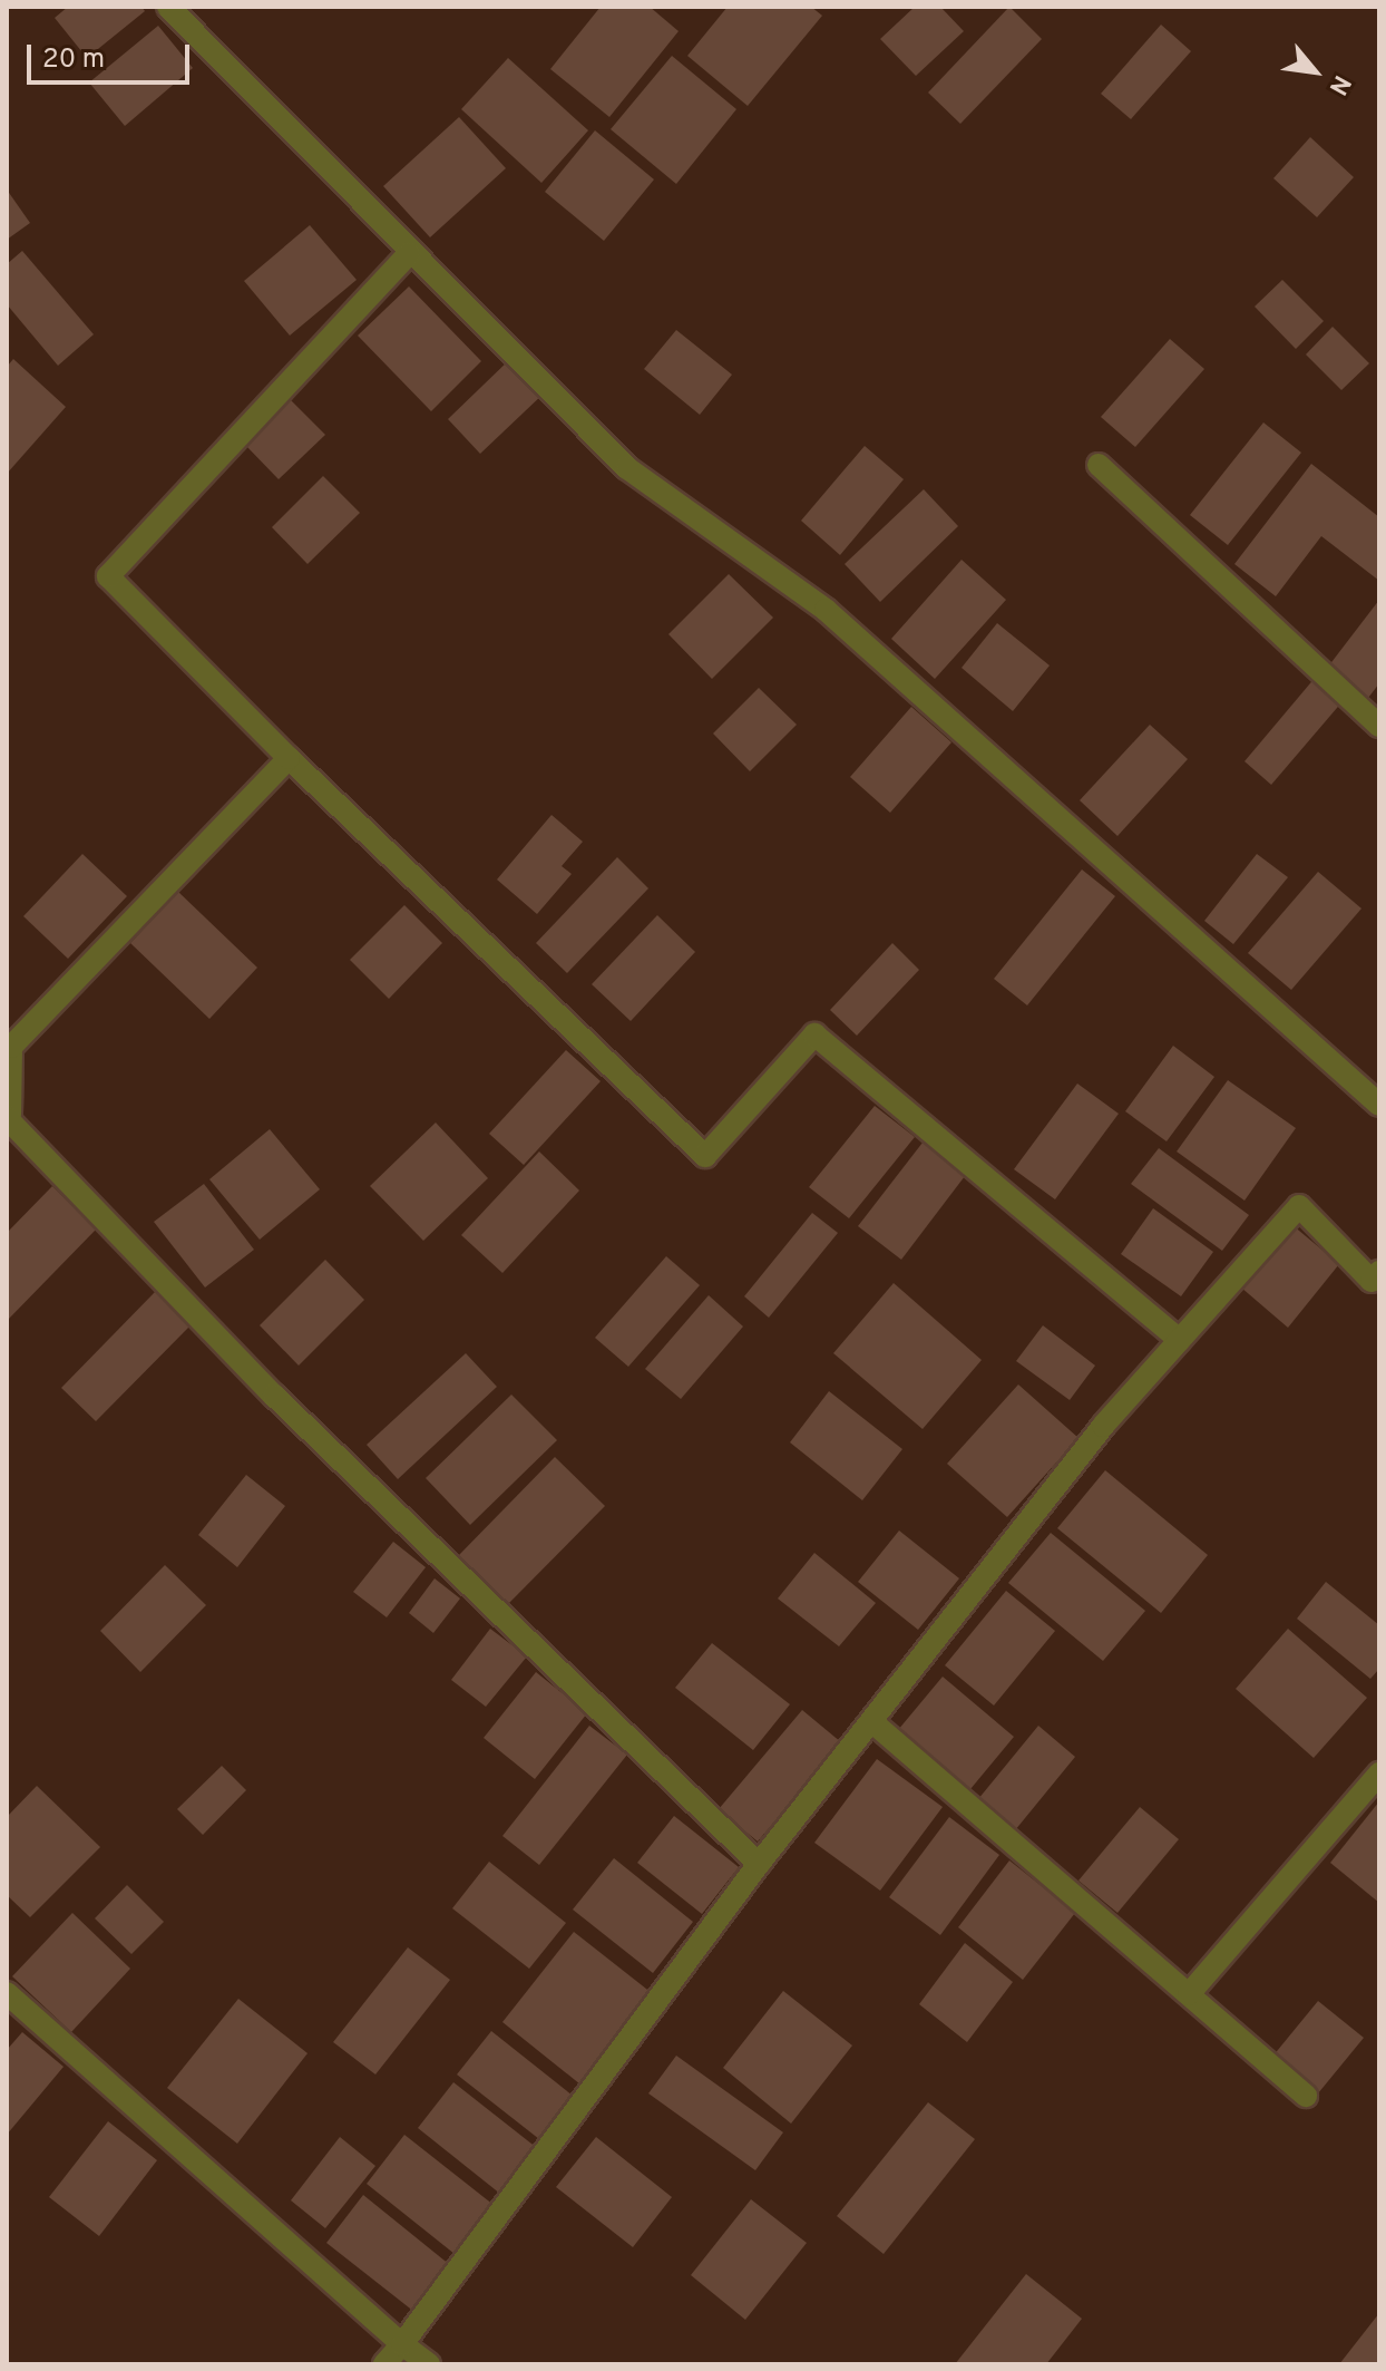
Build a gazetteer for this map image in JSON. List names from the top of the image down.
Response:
{
  "scale_bar": "20 m",
  "north": "bottom right"
}
